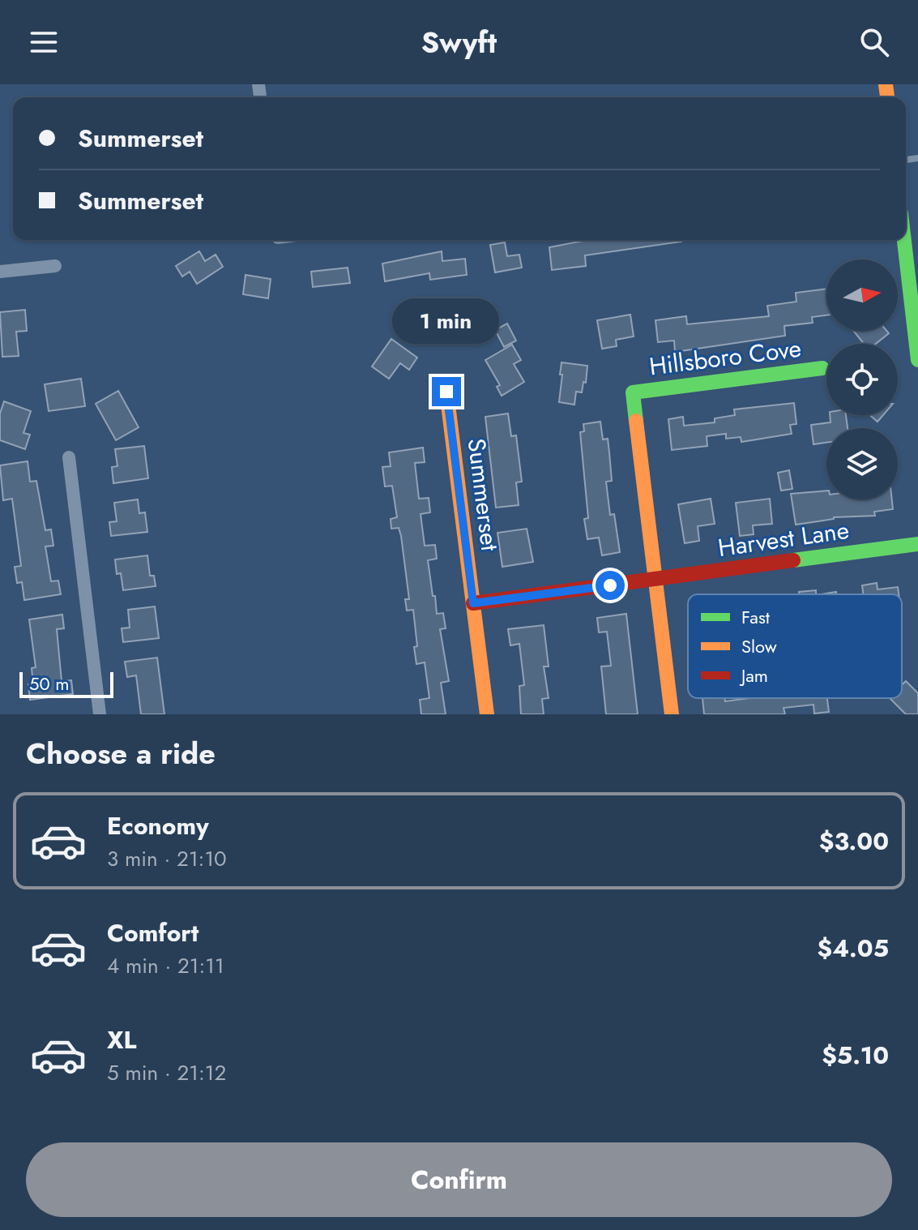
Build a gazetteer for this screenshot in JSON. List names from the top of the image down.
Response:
{
  "streets": {
    "street": ["Hillsboro Cove", "Summerset", "Harvest Lane"]
  },
  "crossings": [
    ["Hillsboro Cove", "Harvest Lane"]
  ],
  "legend": ["Fast", "Slow", "Jam"],
  "scale_bar": "50 m",
  "north": "right",
  "page": {
    "header": "Swyft",
    "banner": ["Summerset", "Summerset"],
    "bubble": "1 min",
    "scale": "50 m",
    "heading": "Choose a ride",
    "list": [
      {
        "name": "Economy",
        "note": "3 min · 21:10",
        "value": "$3.00"
      },
      {
        "name": "Comfort",
        "note": "4 min · 21:11",
        "value": "$4.05"
      },
      {
        "name": "XL",
        "note": "5 min · 21:12",
        "value": "$5.10"
      }
    ],
    "buttons": "Confirm"
  }
}
